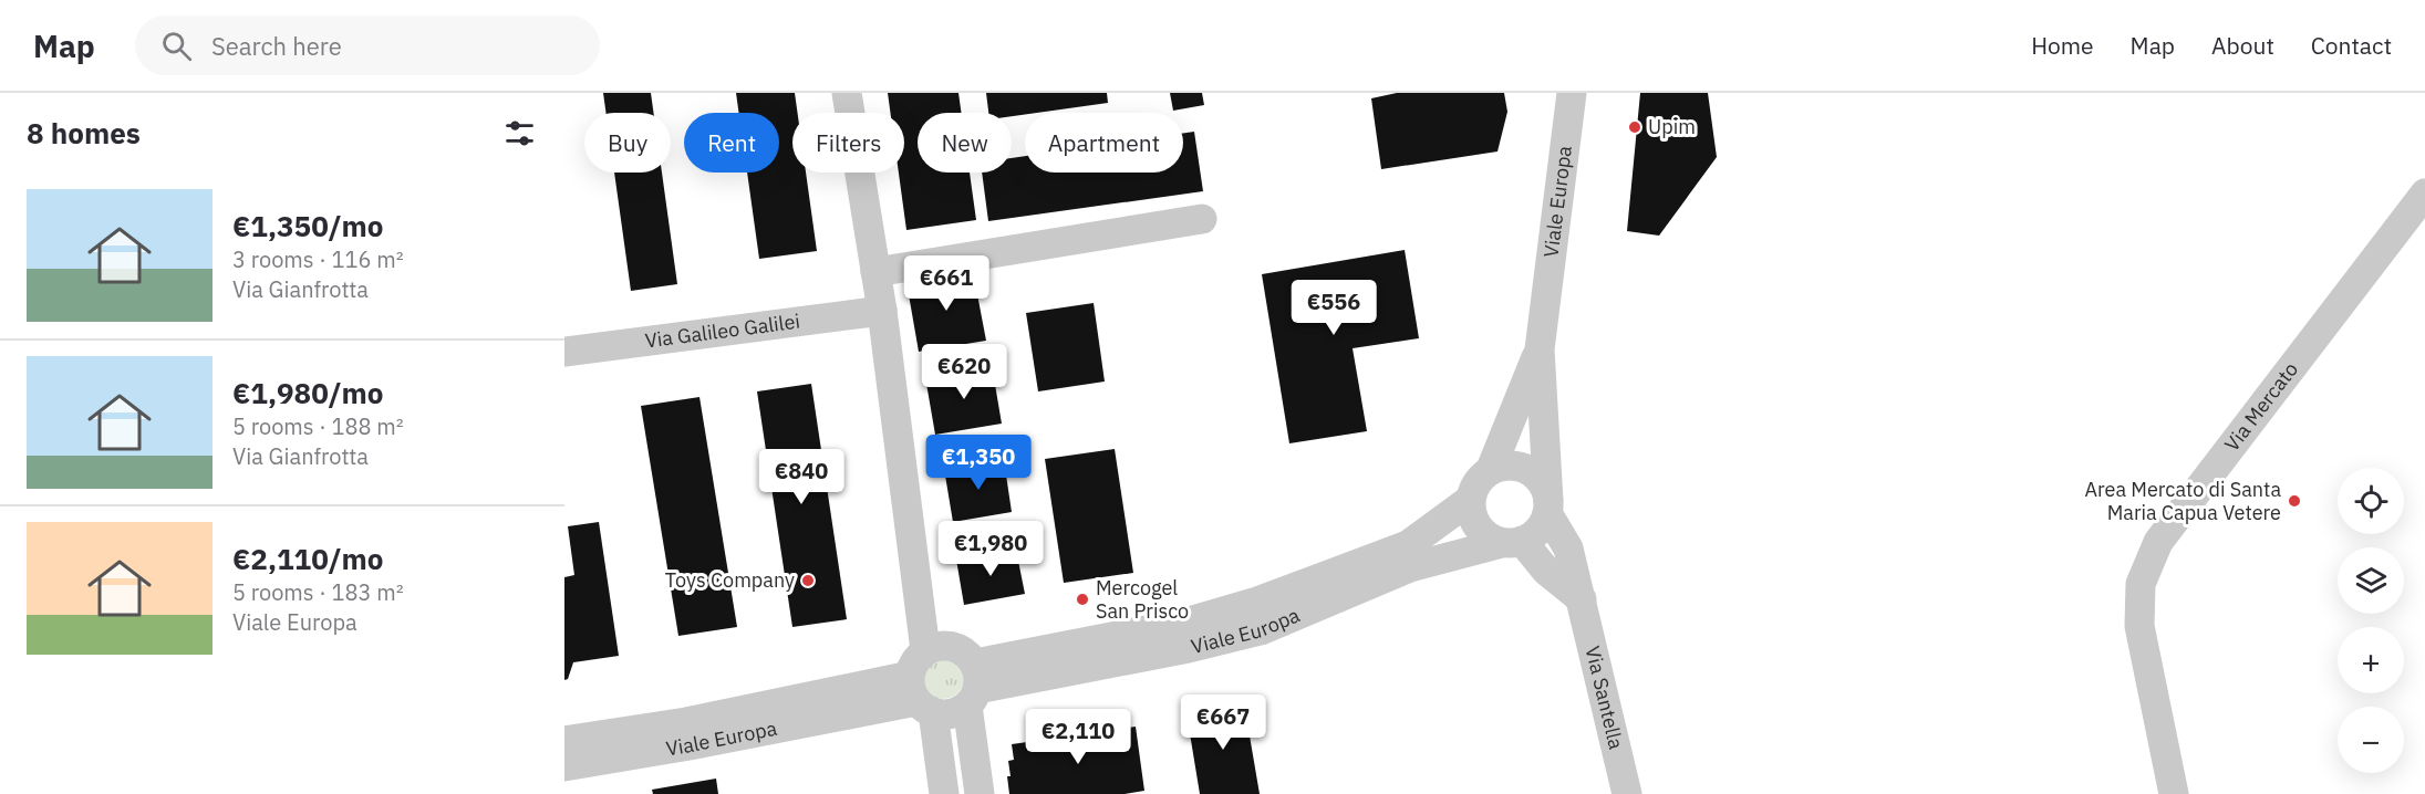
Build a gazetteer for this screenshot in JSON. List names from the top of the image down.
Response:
{
  "streets": {
    "street": [
      "Viale Europa",
      "Via Galileo Galilei",
      "Via Mercato",
      "Via Santella"
    ]
  },
  "crossings": [
    ["Viale Europa", "Via Santella"]
  ],
  "places": [
    "Upim",
    "Area Mercato di Santa Maria Capua Vetere",
    "Toys Company",
    "Mercogel San Prisco"
  ],
  "page": {
    "header": "Map",
    "search": "Search here",
    "nav": [
      "Home",
      "Map",
      "About",
      "Contact"
    ],
    "heading": "8 homes",
    "chip": [
      "Buy",
      "Rent",
      "Filters",
      "New",
      "Apartment"
    ],
    "list": [
      {
        "name": "€1,350/mo",
        "note": "3 rooms · 116 m² · Via Gianfrotta"
      },
      {
        "name": "€1,980/mo",
        "note": "5 rooms · 188 m² · Via Gianfrotta"
      },
      {
        "name": "€2,110/mo",
        "note": "5 rooms · 183 m² · Viale Europa"
      }
    ],
    "price": [
      "€661",
      "€556",
      "€620",
      "€1,350",
      "€840",
      "€1,980",
      "€667",
      "€2,110"
    ],
    "map_buttons": ["+", "−"]
  }
}
